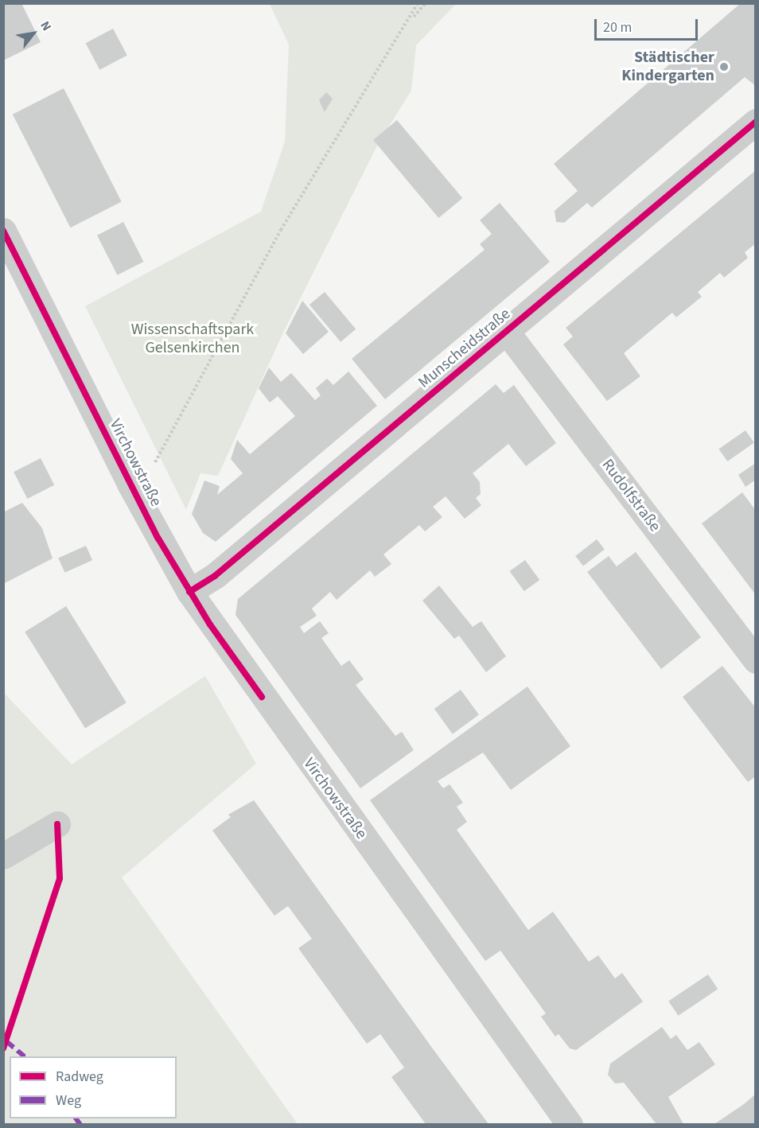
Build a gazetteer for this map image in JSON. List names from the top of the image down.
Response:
{
  "streets": {
    "street": ["Munscheidstraße", "Virchowstraße", "Rudolfstraße"]
  },
  "crossings": [
    ["Munscheidstraße", "Virchowstraße"],
    ["Munscheidstraße", "Rudolfstraße"]
  ],
  "parks": ["Wissenschaftspark Gelsenkirchen"],
  "places": ["Städtischer Kindergarten"],
  "legend": ["Radweg", "Weg"],
  "scale_bar": "20 m",
  "north": "top right"
}
